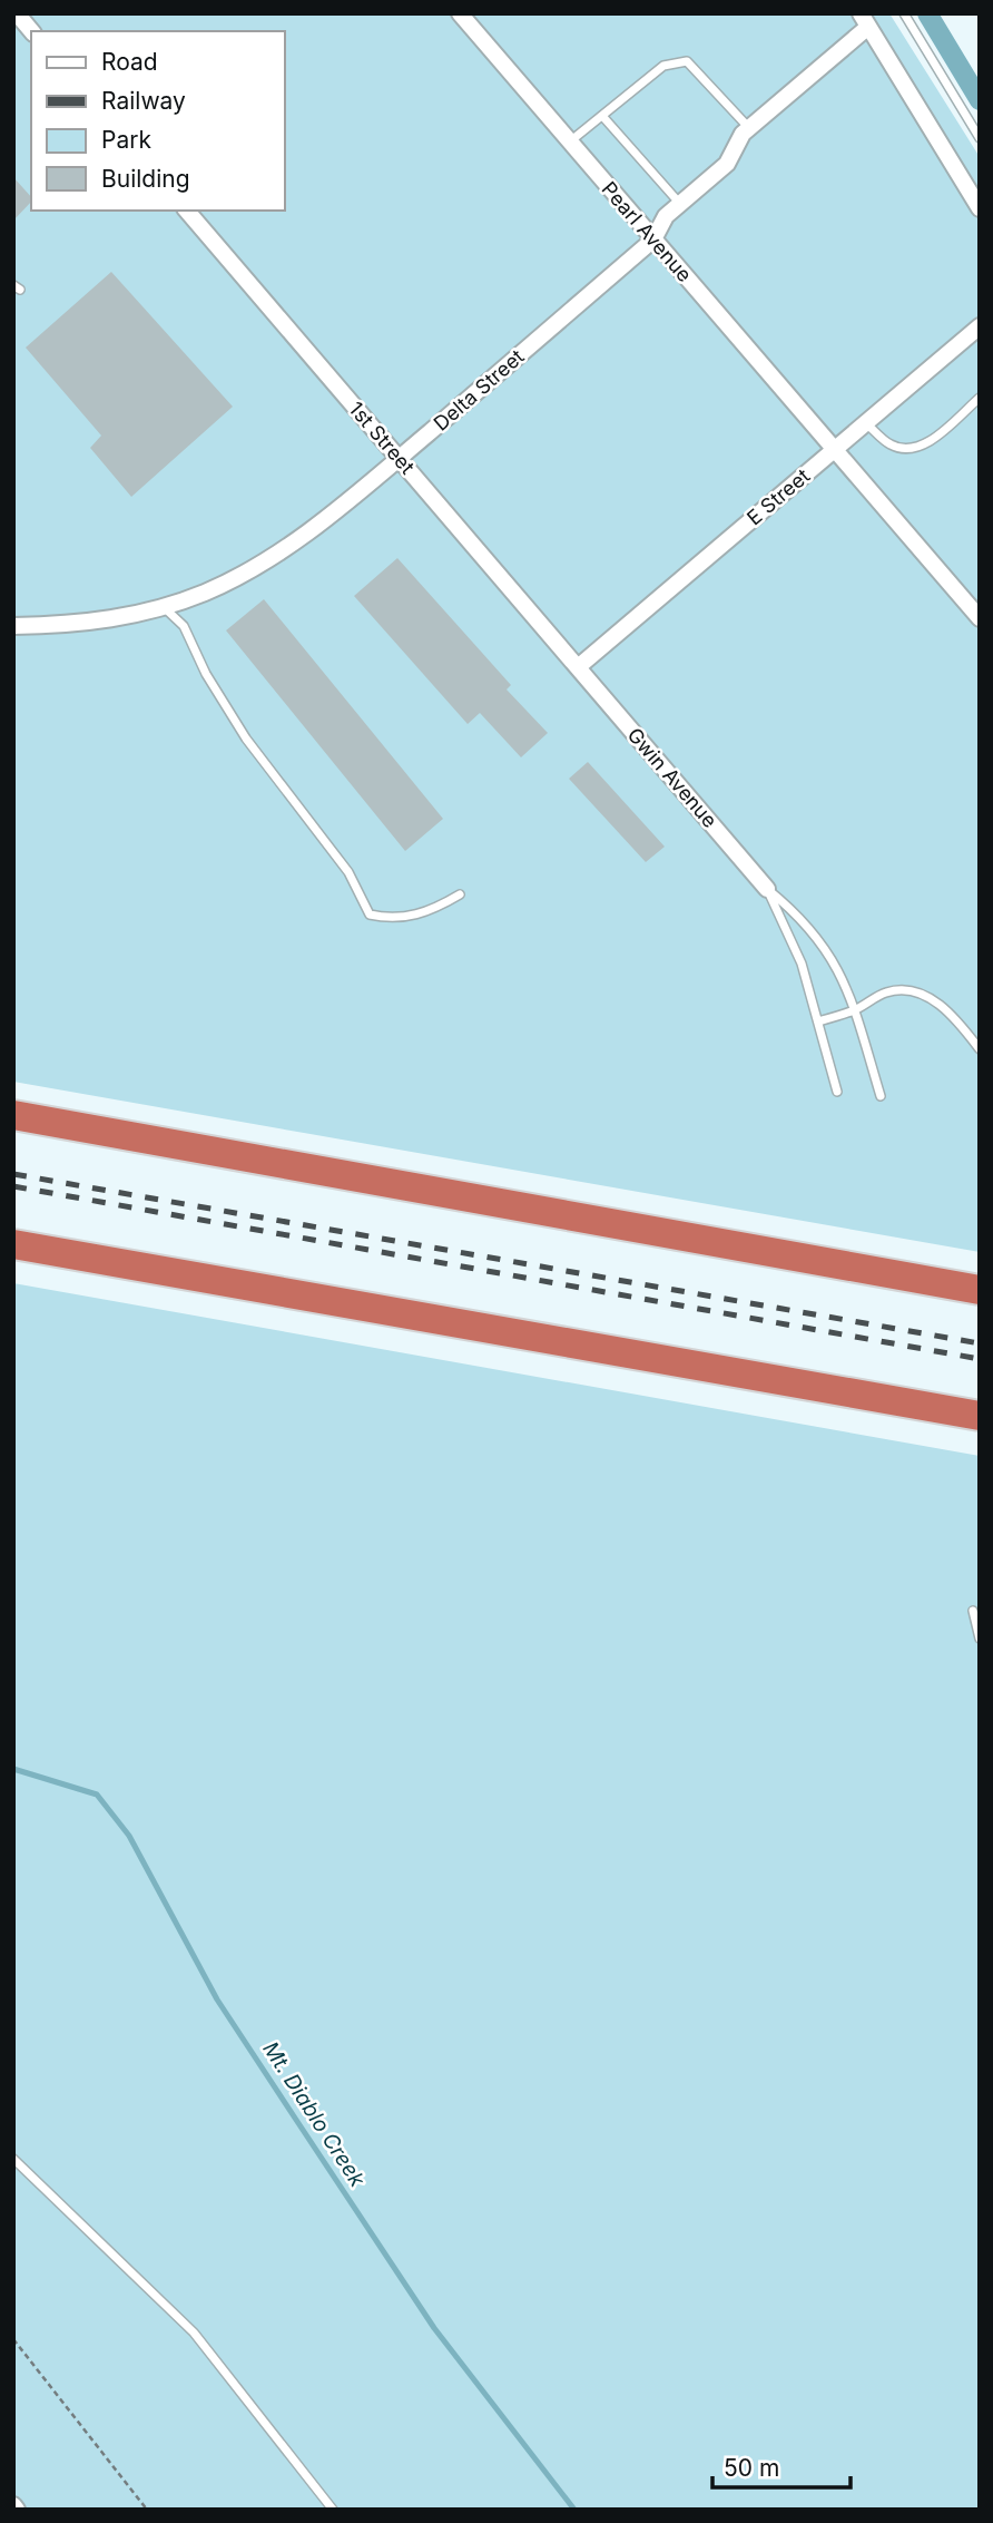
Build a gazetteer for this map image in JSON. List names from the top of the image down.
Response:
{
  "streets": {
    "street": [
      "Pearl Avenue",
      "Delta Street",
      "1st Street",
      "E Street",
      "Gwin Avenue"
    ]
  },
  "crossings": [
    ["Pearl Avenue", "Delta Street"],
    ["Pearl Avenue", "E Street"],
    ["Delta Street", "1st Street"],
    ["1st Street", "E Street"],
    ["1st Street", "Gwin Avenue"],
    ["E Street", "Gwin Avenue"]
  ],
  "water": ["Mt. Diablo Creek"],
  "legend": [
    "Road",
    "Railway",
    "Park",
    "Building"
  ],
  "scale_bar": "50 m"
}
